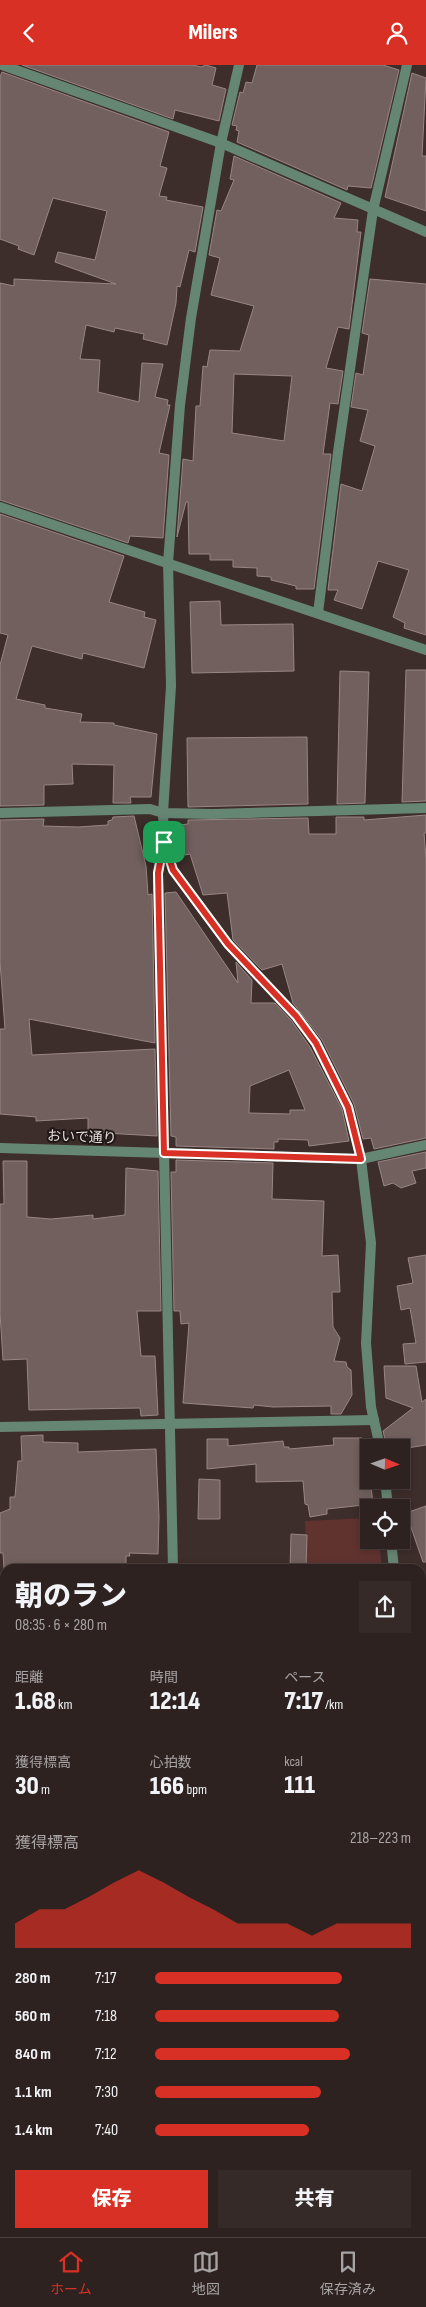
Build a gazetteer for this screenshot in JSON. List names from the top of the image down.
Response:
{
  "streets": {
    "street": ["おいで通り"]
  },
  "north": "right",
  "page": {
    "header": "Milers",
    "heading": ["朝のラン", "08:35 · 6 × 280 m"],
    "stats": [
      ["距離", "1.68 km"],
      ["時間", "12:14"],
      ["ペース", "7:17 /km"],
      ["獲得標高", "30 m"],
      ["心拍数", "166 bpm"],
      ["kcal", "111"]
    ],
    "chart": ["獲得標高", "218–223 m"],
    "list": [
      {
        "name": "280 m",
        "note": "7:17"
      },
      {
        "name": "560 m",
        "note": "7:18"
      },
      {
        "name": "840 m",
        "note": "7:12"
      },
      {
        "name": "1.1 km",
        "note": "7:30"
      },
      {
        "name": "1.4 km",
        "note": "7:40"
      }
    ],
    "buttons": ["保存", "共有"],
    "tabs": ["ホーム", "地図", "保存済み"]
  }
}
